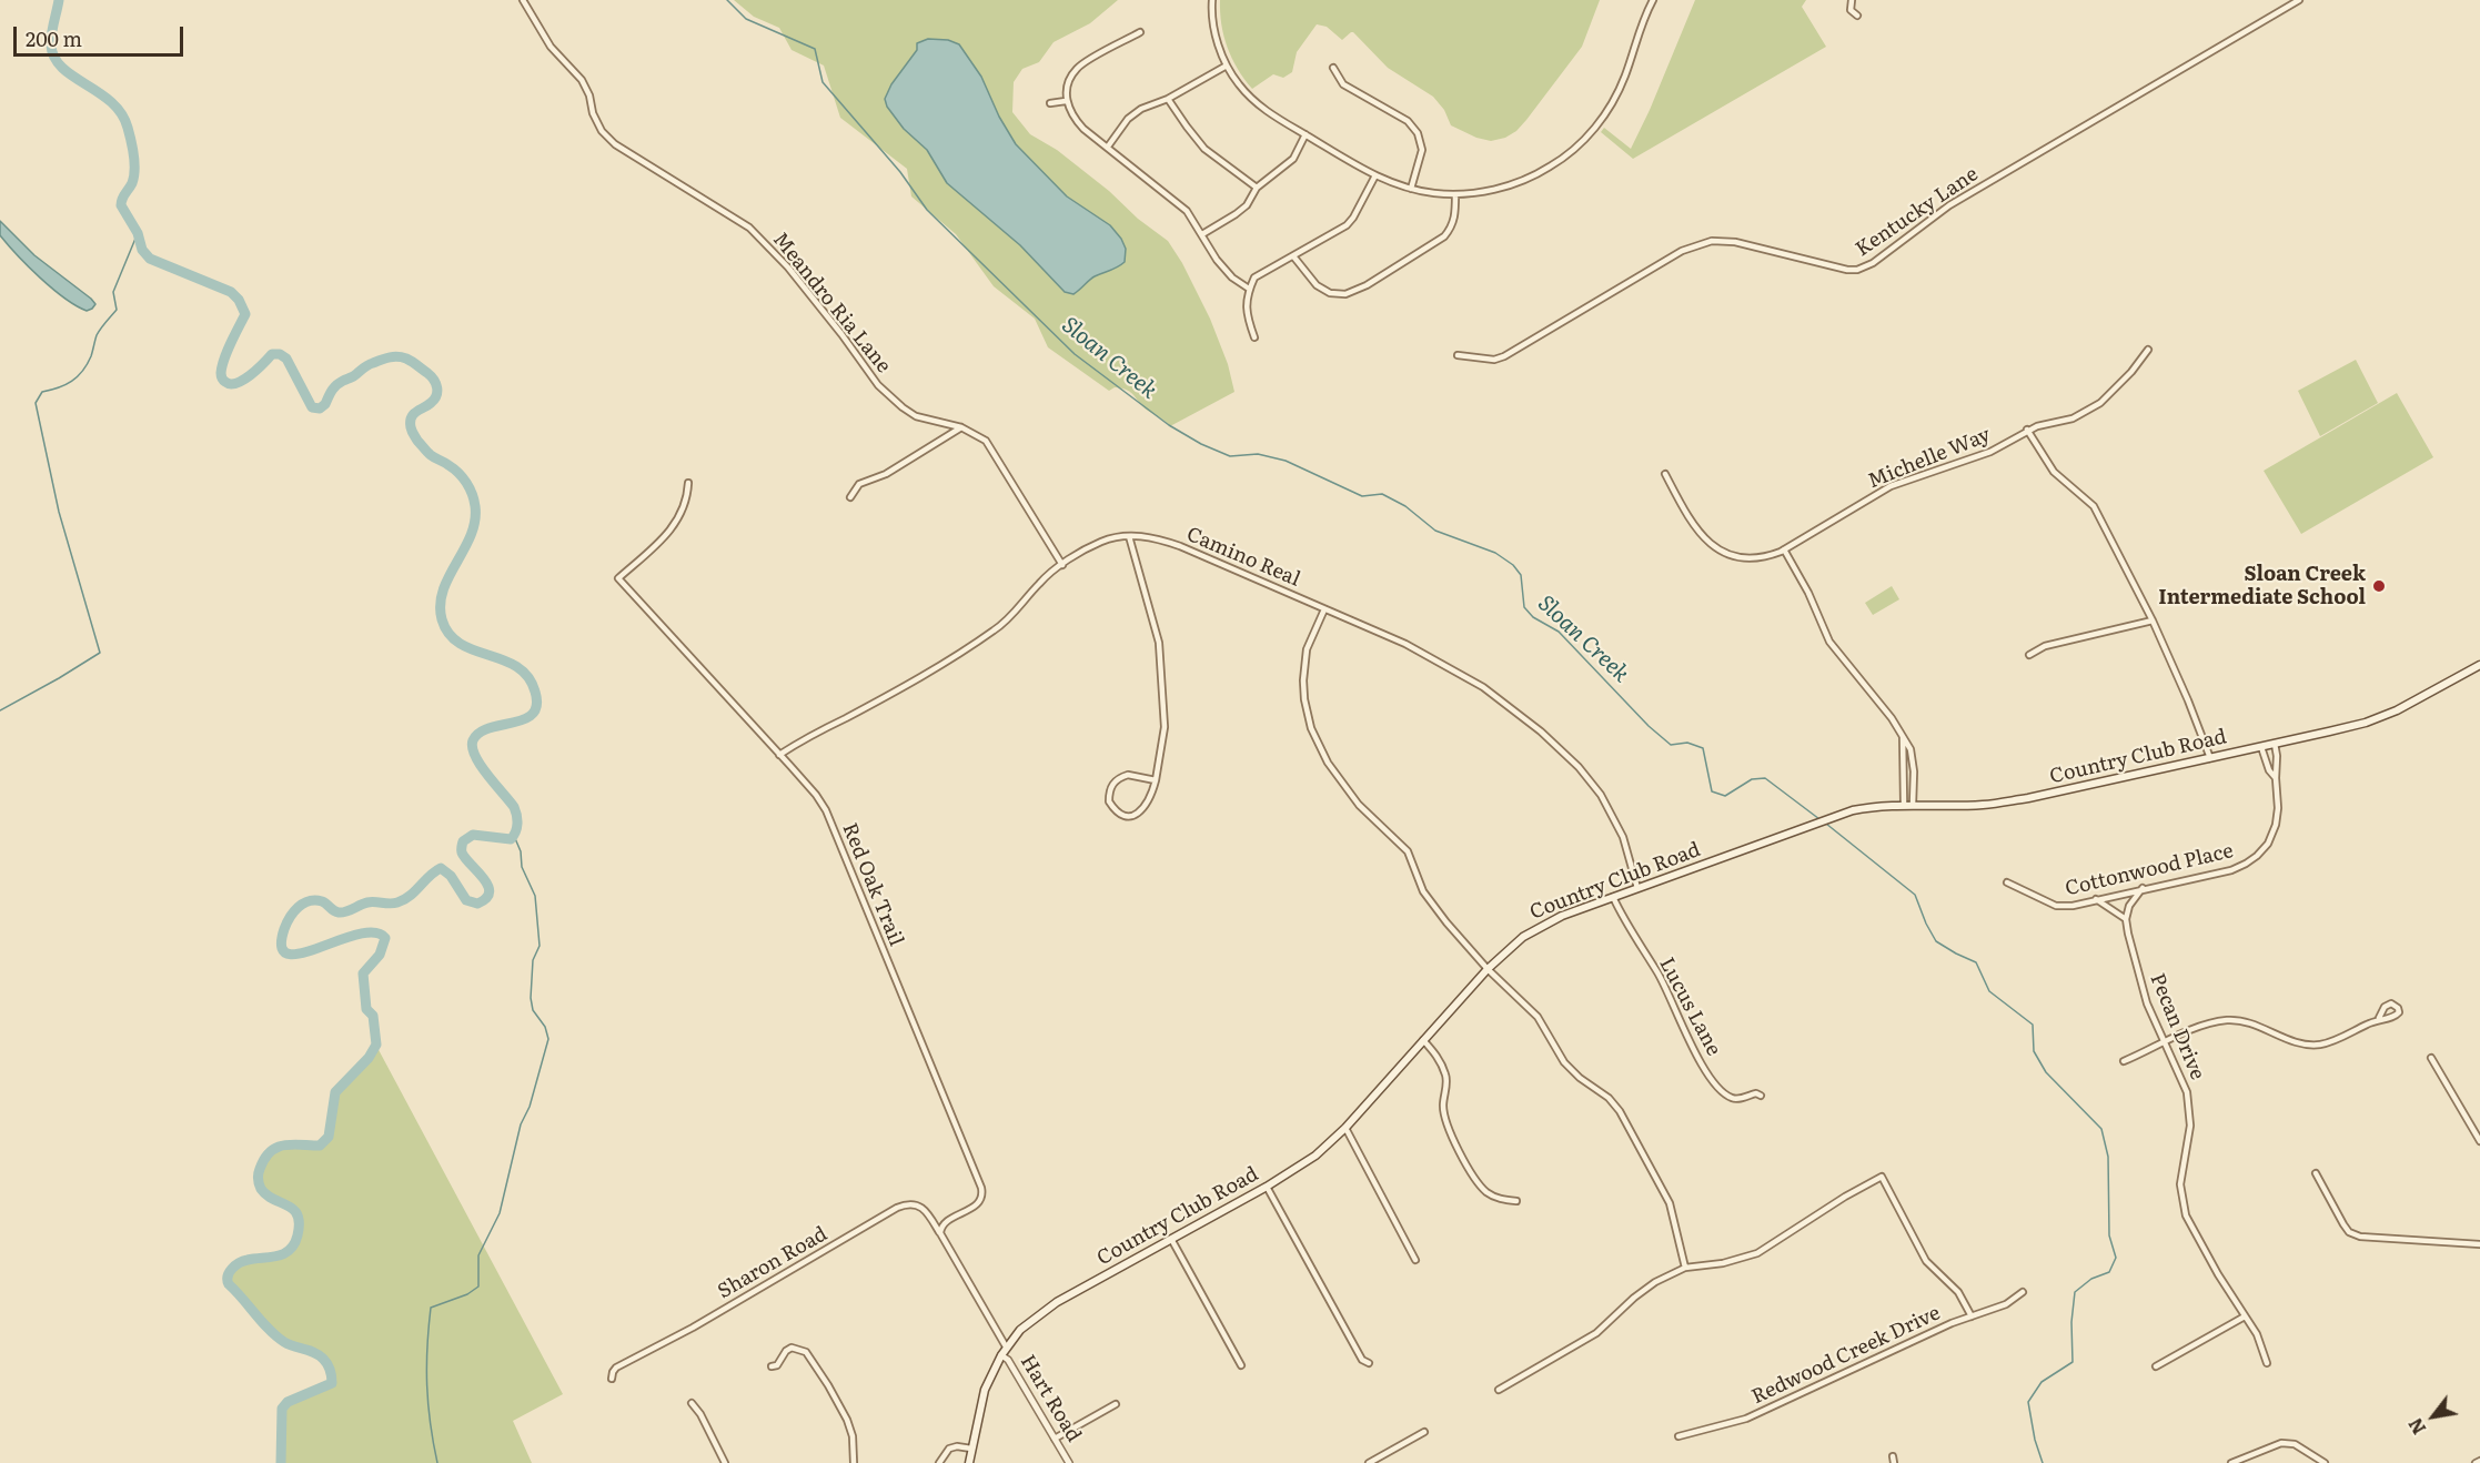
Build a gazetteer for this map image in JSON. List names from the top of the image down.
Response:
{
  "streets": {
    "main road": ["Country Club Road"],
    "street": [
      "Kentucky Lane",
      "Meandro Ria Lane",
      "Michelle Way",
      "Camino Real",
      "Cottonwood Place",
      "Red Oak Trail",
      "Lucus Lane",
      "Pecan Drive",
      "Sharon Road",
      "Redwood Creek Drive",
      "Hart Road"
    ]
  },
  "crossings": [
    ["Meandro Ria Lane", "Camino Real"],
    ["Camino Real", "Country Club Road"],
    ["Camino Real", "Red Oak Trail"],
    ["Country Club Road", "Cottonwood Place"],
    ["Country Club Road", "Lucus Lane"],
    ["Country Club Road", "Hart Road"],
    ["Red Oak Trail", "Sharon Road"]
  ],
  "water": ["Sloan Creek"],
  "places": ["Sloan Creek Intermediate School"],
  "scale_bar": "200 m",
  "north": "bottom left"
}
